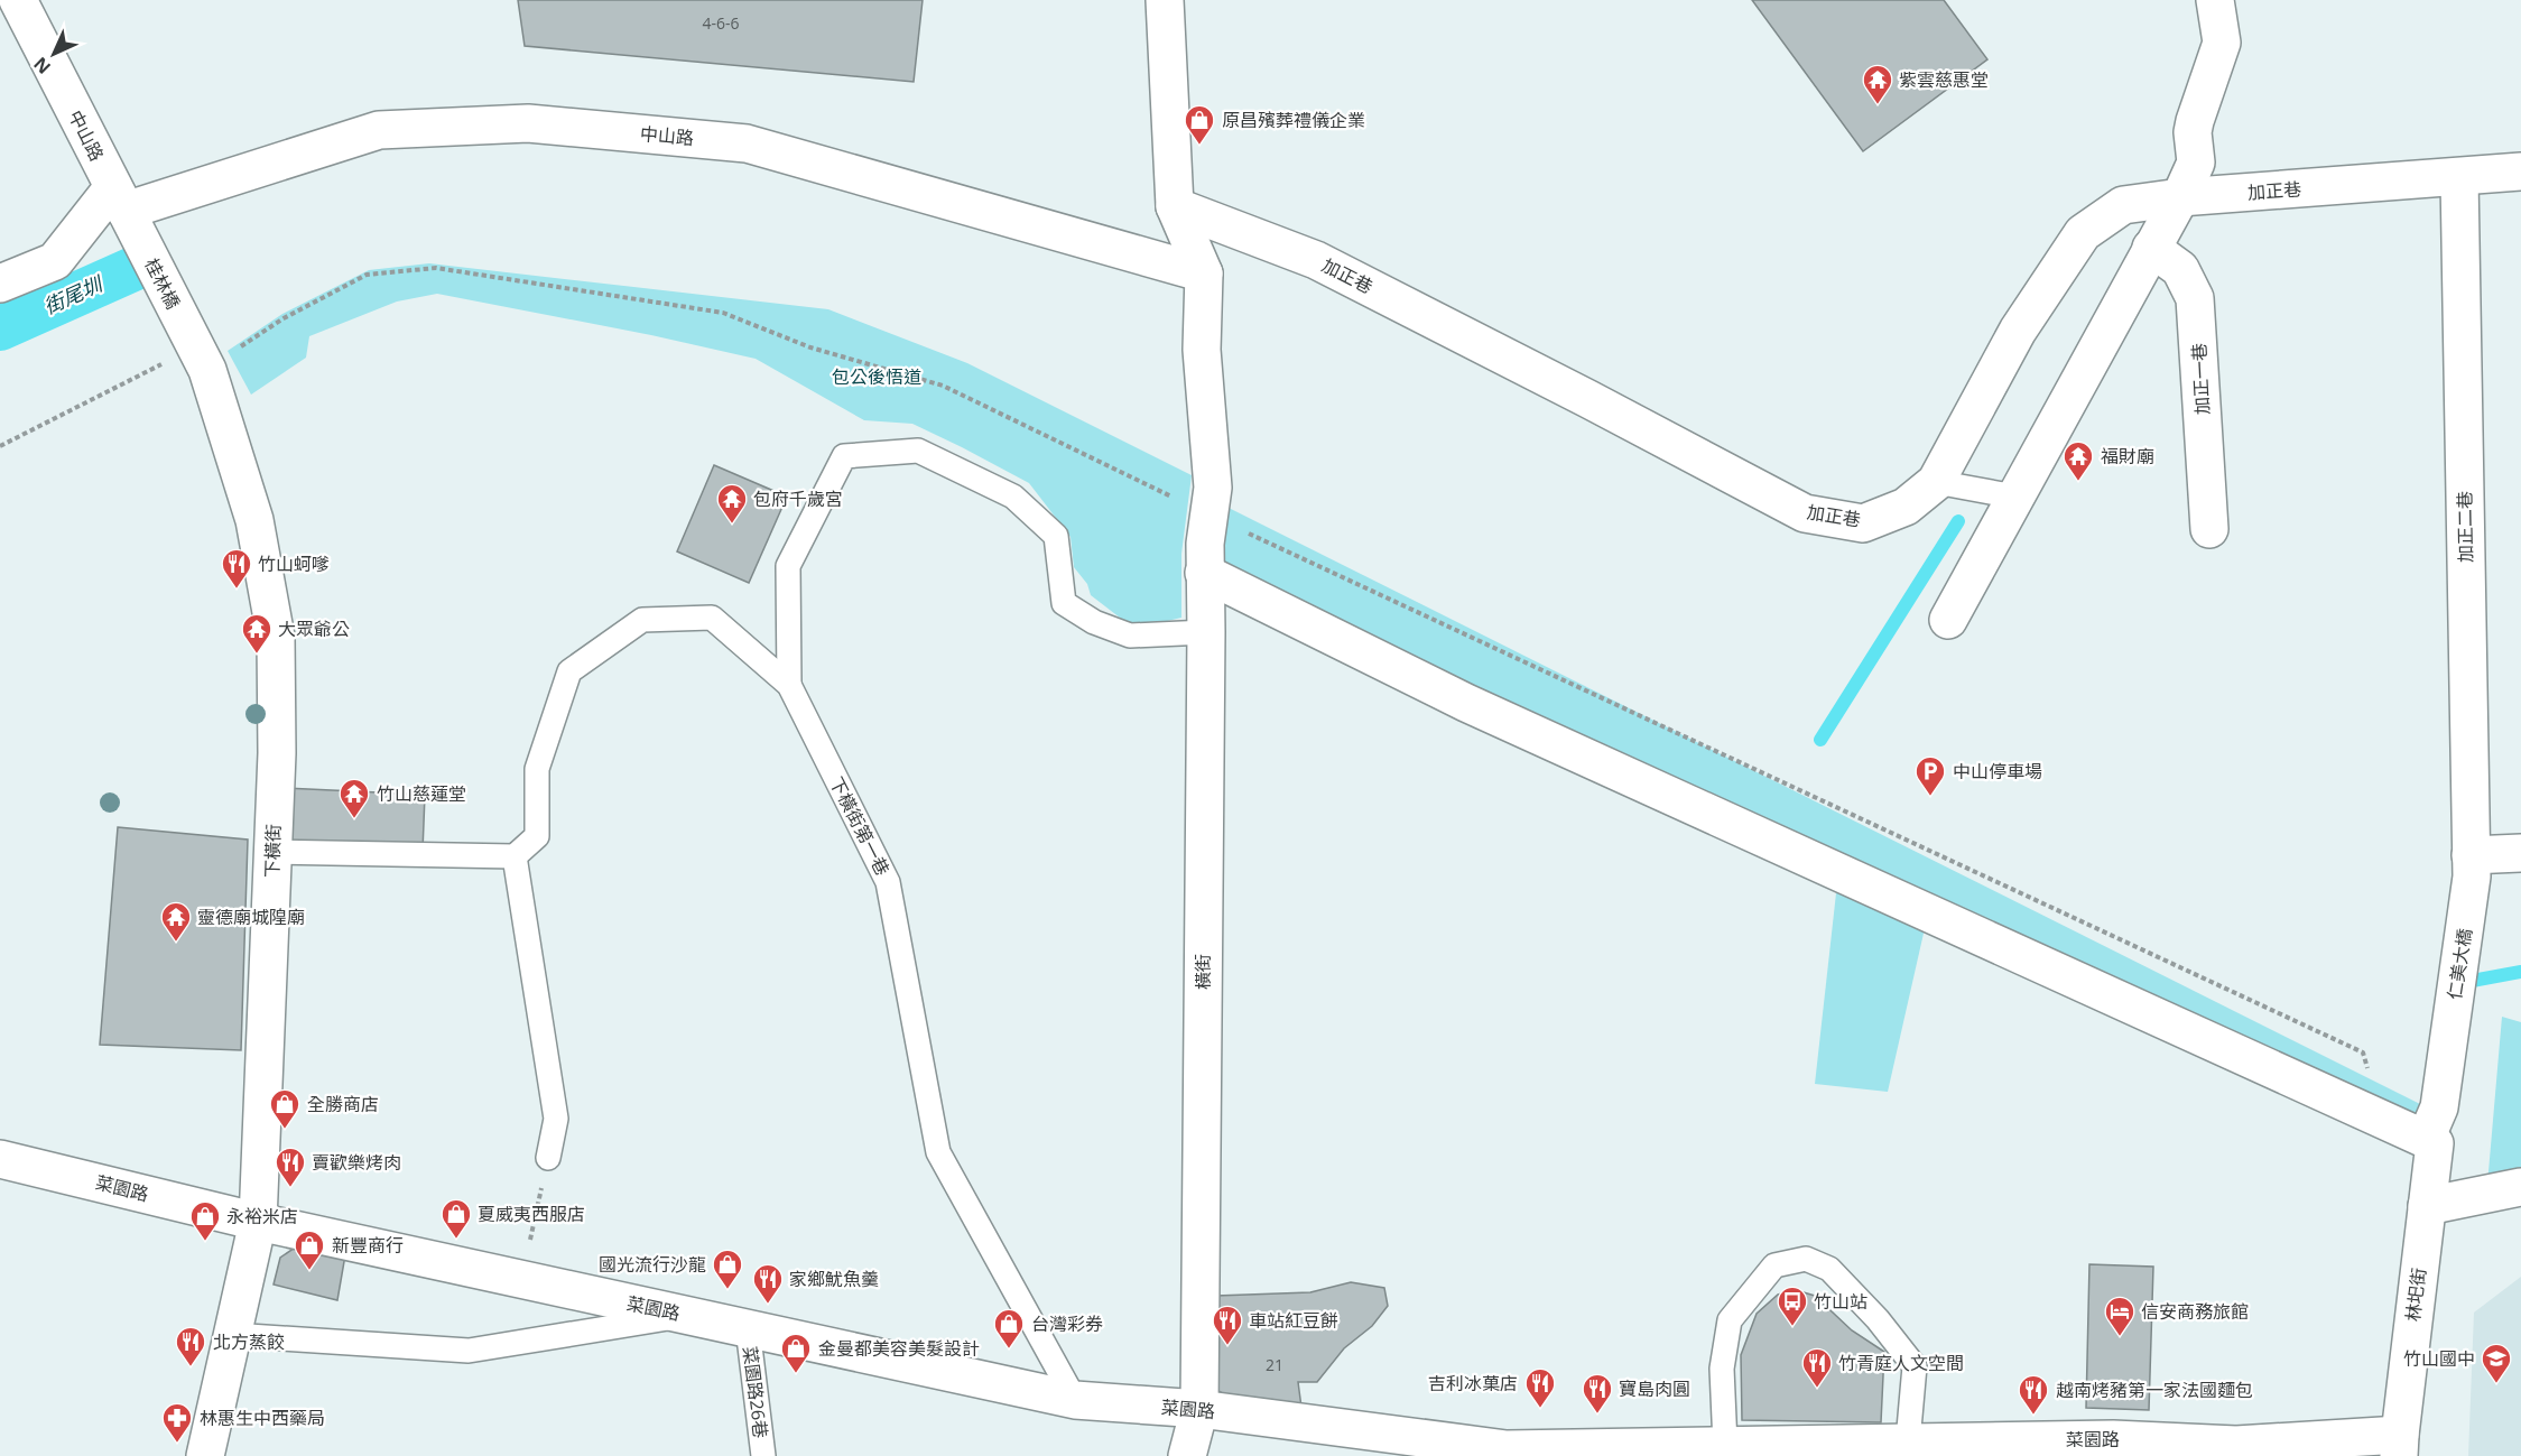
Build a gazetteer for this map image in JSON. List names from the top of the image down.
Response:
{
  "streets": {
    "street": [
      "中山路",
      "加正巷",
      "桂林橋",
      "加正一巷",
      "加正二巷",
      "下橫街",
      "仁美大橋",
      "橫街",
      "菜園路",
      "林圯街"
    ],
    "lane": ["下橫街第一巷", "菜園路26巷"]
  },
  "crossings": [
    ["中山路", "桂林橋"],
    ["中山路", "橫街"],
    ["加正巷", "加正二巷"],
    ["桂林橋", "下橫街"],
    ["加正二巷", "仁美大橋"],
    ["下橫街第一巷", "菜園路"],
    ["下橫街", "菜園路"],
    ["仁美大橋", "林圯街"],
    ["橫街", "菜園路"],
    ["菜園路", "林圯街"],
    ["菜園路", "菜園路26巷"]
  ],
  "water": ["街尾圳"],
  "parks": ["包公後悟道"],
  "places": {
    "temple": [
      "紫雲慈惠堂",
      "福財廟",
      "包府千歲宮",
      "大眾爺公",
      "竹山慈蓮堂",
      "靈德廟城隍廟"
    ],
    "shop": [
      "原昌殯葬禮儀企業",
      "全勝商店",
      "夏威夷西服店",
      "永裕米店",
      "新豐商行",
      "國光流行沙龍",
      "台灣彩券",
      "金曼都美容美髮設計"
    ],
    "restaurant": [
      "竹山蚵嗲",
      "賣歡樂烤肉",
      "家鄉魷魚羹",
      "車站紅豆餅",
      "北方蒸餃",
      "竹青庭人文空間",
      "吉利冰菓店",
      "寶島肉圓",
      "越南烤豬第一家法國麵包"
    ],
    "parking": ["中山停車場"],
    "bus stop": ["竹山站"],
    "hotel": ["信安商務旅館"],
    "school or university": ["竹山國中"],
    "pharmacy": ["林惠生中西藥局"]
  },
  "house_numbers": ["4-6-6", "21"],
  "north": "bottom left"
}
